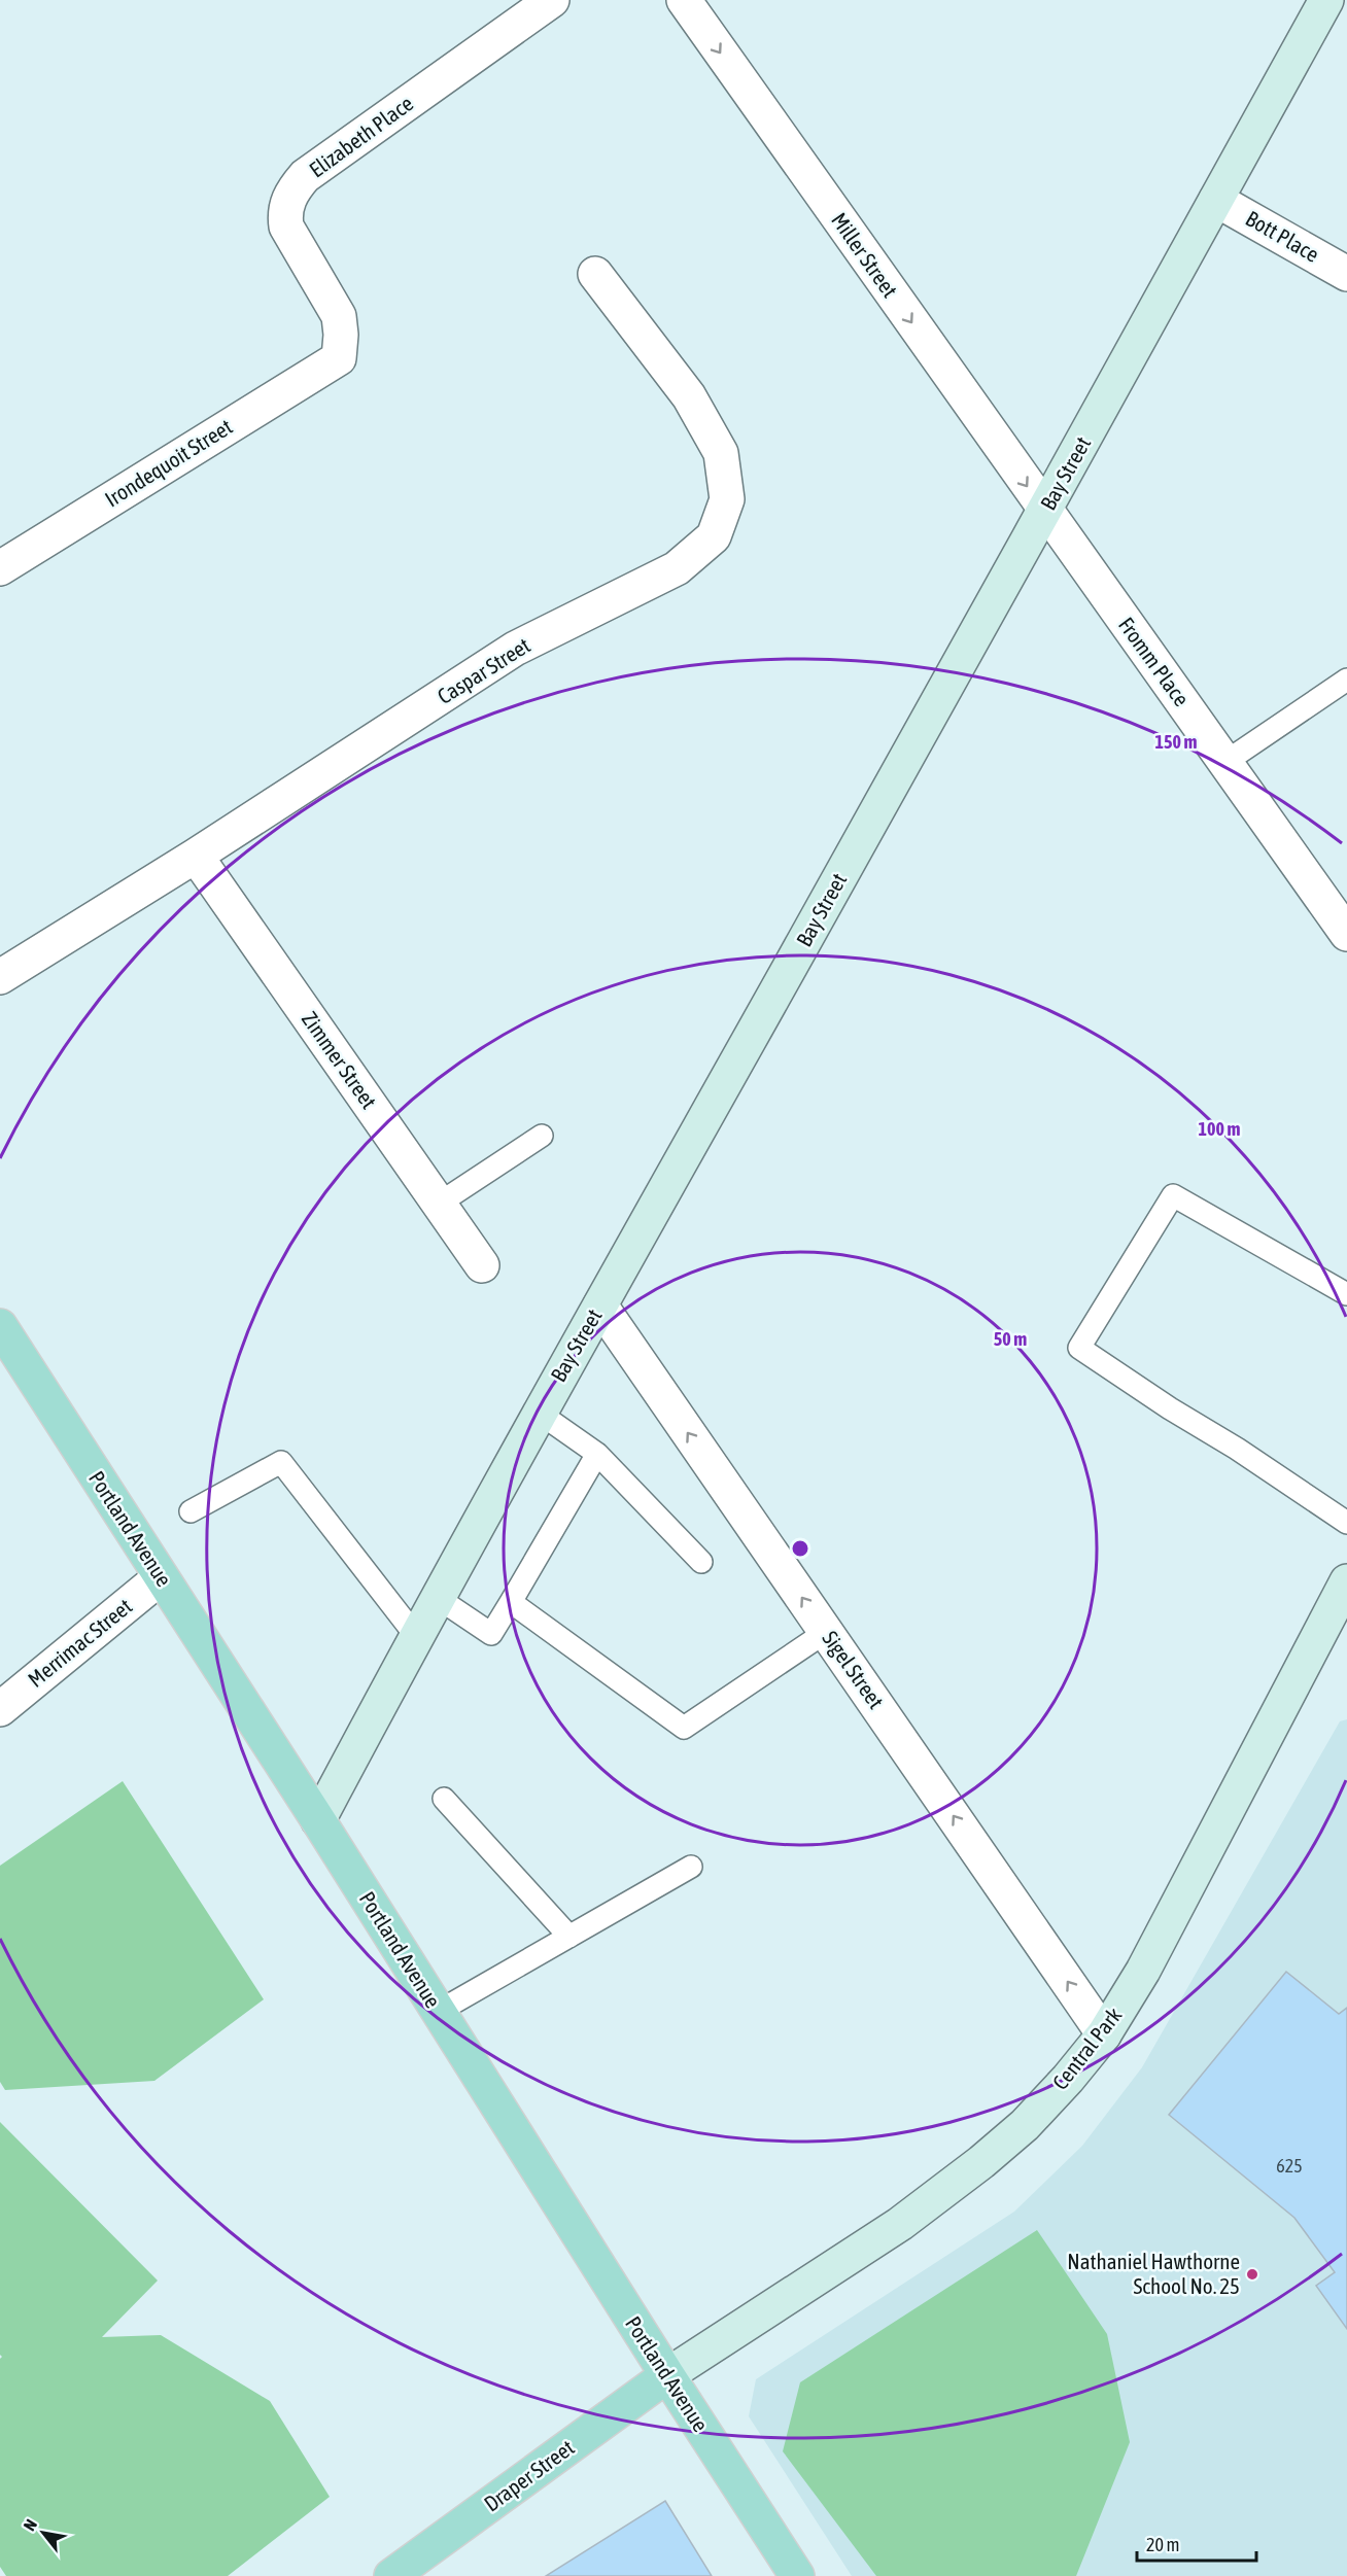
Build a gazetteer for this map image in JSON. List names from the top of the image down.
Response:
{
  "streets": {
    "main road": ["Portland Avenue", "Draper Street"],
    "street": [
      "Elizabeth Place",
      "Bott Place",
      "Miller Street",
      "Irondequoit Street",
      "Bay Street",
      "Fromm Place",
      "Caspar Street",
      "Zimmer Street",
      "Merrimac Street",
      "Sigel Street",
      "Central Park"
    ]
  },
  "crossings": [
    ["Elizabeth Place", "Irondequoit Street"],
    ["Bott Place", "Bay Street"],
    ["Miller Street", "Bay Street"],
    ["Miller Street", "Fromm Place"],
    ["Bay Street", "Fromm Place"],
    ["Bay Street", "Portland Avenue"],
    ["Bay Street", "Sigel Street"],
    ["Caspar Street", "Zimmer Street"],
    ["Portland Avenue", "Merrimac Street"],
    ["Portland Avenue", "Central Park"],
    ["Portland Avenue", "Draper Street"],
    ["Sigel Street", "Central Park"],
    ["Central Park", "Draper Street"]
  ],
  "one_way": ["Miller Street", "Sigel Street"],
  "places": ["Nathaniel Hawthorne School No. 25"],
  "house_numbers": ["625"],
  "scale_bar": "20 m",
  "north": "top left",
  "rings": ["150 m", "100 m", "50 m"]
}
